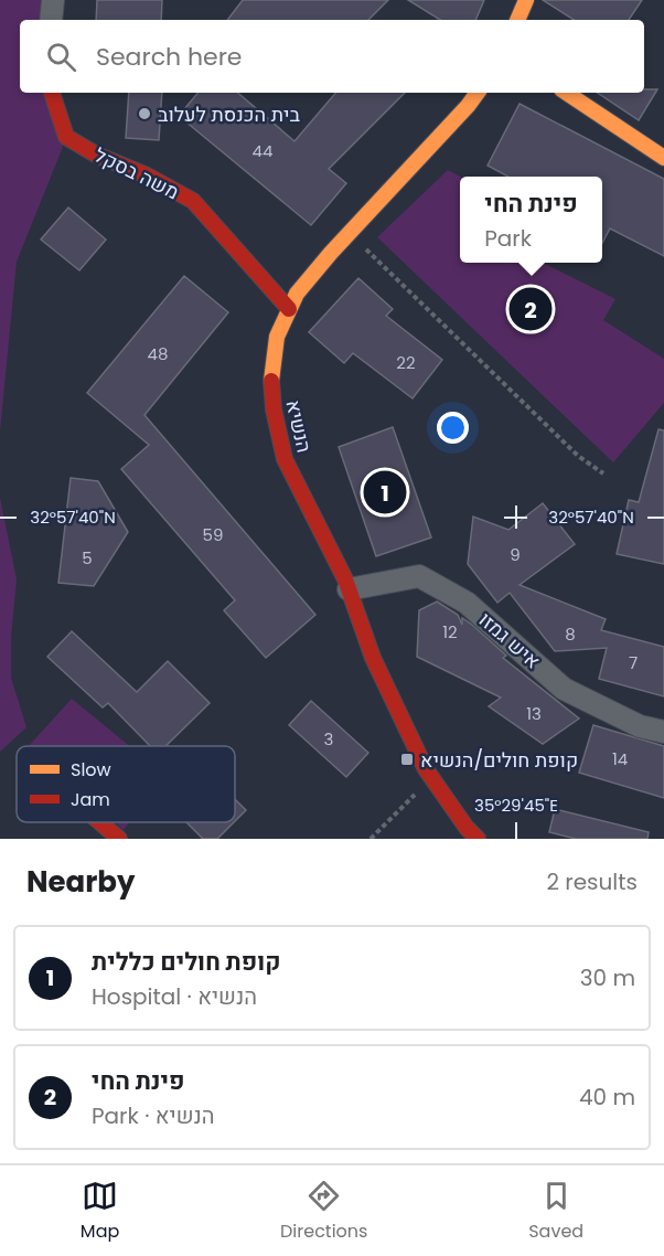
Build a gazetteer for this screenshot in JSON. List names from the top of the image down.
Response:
{
  "streets": {
    "street": ["משה בסקל", "הנשיא", "איש גמזו"]
  },
  "crossings": [
    ["משה בסקל", "הנשיא"],
    ["הנשיא", "איש גמזו"]
  ],
  "places": {
    "other": ["בית הכנסת לעלוב"],
    "transit": ["קופת חולים/הנשיא"]
  },
  "house_numbers": [
    "44",
    "48",
    "22",
    "59",
    "9",
    "5",
    "12",
    "8",
    "7",
    "13",
    "3",
    "14"
  ],
  "legend": ["Slow", "Jam"],
  "page": {
    "search": "Search here",
    "popup": ["פינת החי", "Park"],
    "pins": ["2", "1"],
    "heading": ["Nearby", "2 results"],
    "list": [
      {
        "mark": "1",
        "name": "קופת חולים כללית",
        "note": "Hospital · הנשיא",
        "value": "30 m"
      },
      {
        "mark": "2",
        "name": "פינת החי",
        "note": "Park · הנשיא",
        "value": "40 m"
      }
    ],
    "nav": ["Map", "Directions", "Saved"]
  },
  "coordinates": ["32°57'40\"N", "35°29'45\"E"]
}
